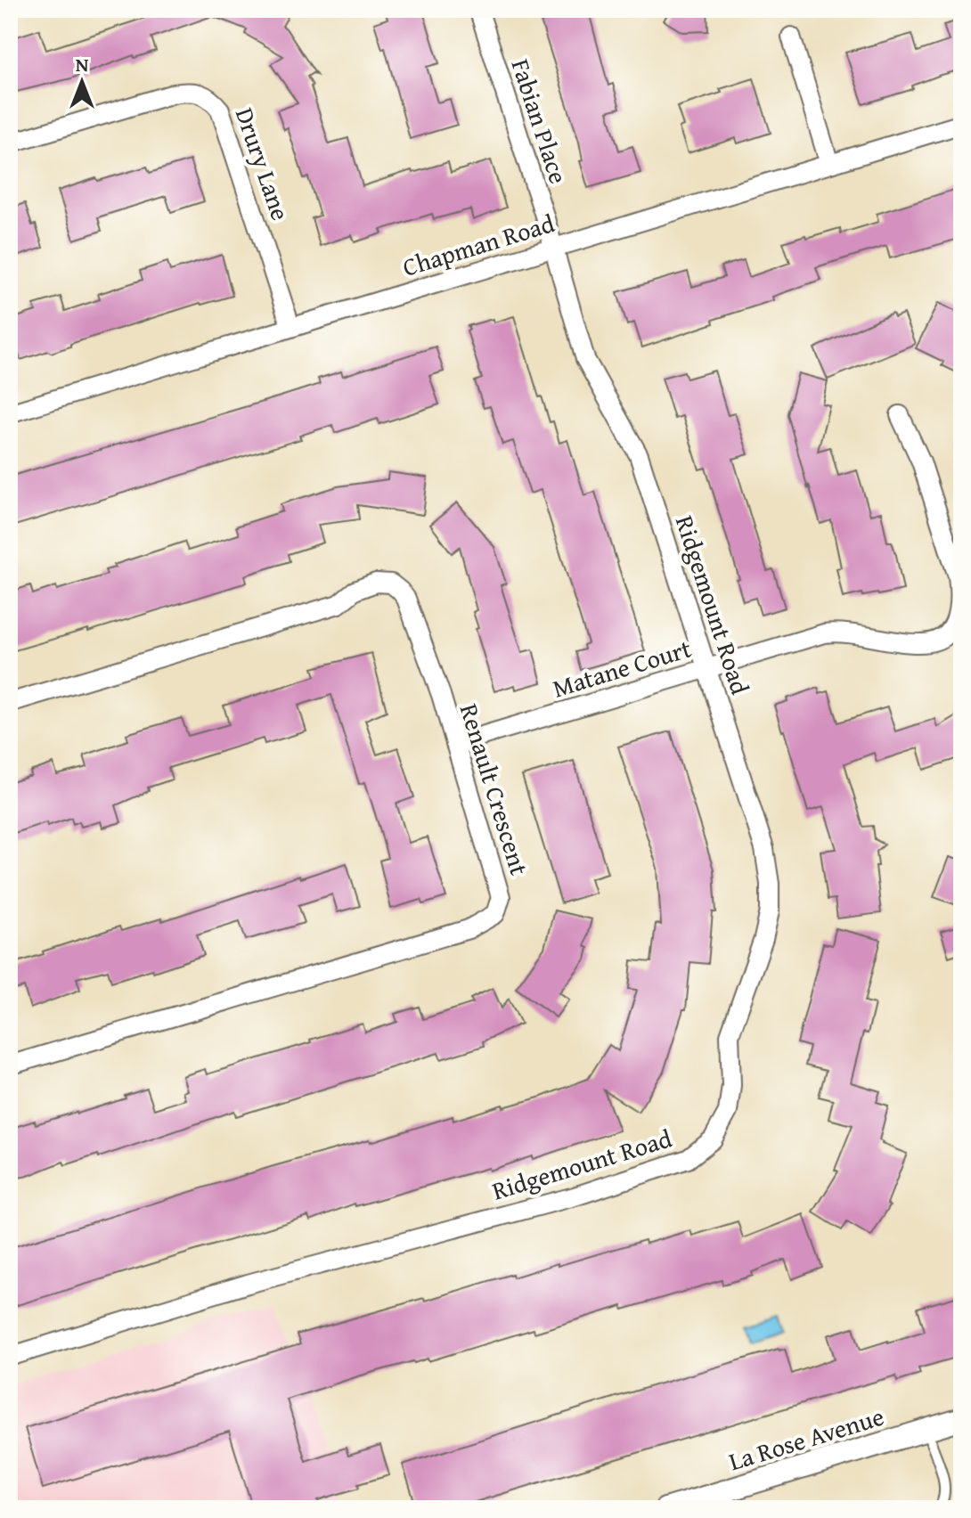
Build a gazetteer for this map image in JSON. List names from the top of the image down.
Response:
{
  "streets": {
    "street": [
      "Fabian Place",
      "Drury Lane",
      "Chapman Road",
      "Ridgemount Road",
      "Matane Court",
      "Renault Crescent",
      "La Rose Avenue"
    ]
  },
  "crossings": [
    ["Fabian Place", "Chapman Road"],
    ["Fabian Place", "Ridgemount Road"],
    ["Drury Lane", "Chapman Road"],
    ["Chapman Road", "Ridgemount Road"],
    ["Ridgemount Road", "Matane Court"],
    ["Matane Court", "Renault Crescent"]
  ],
  "north": "top"
}
